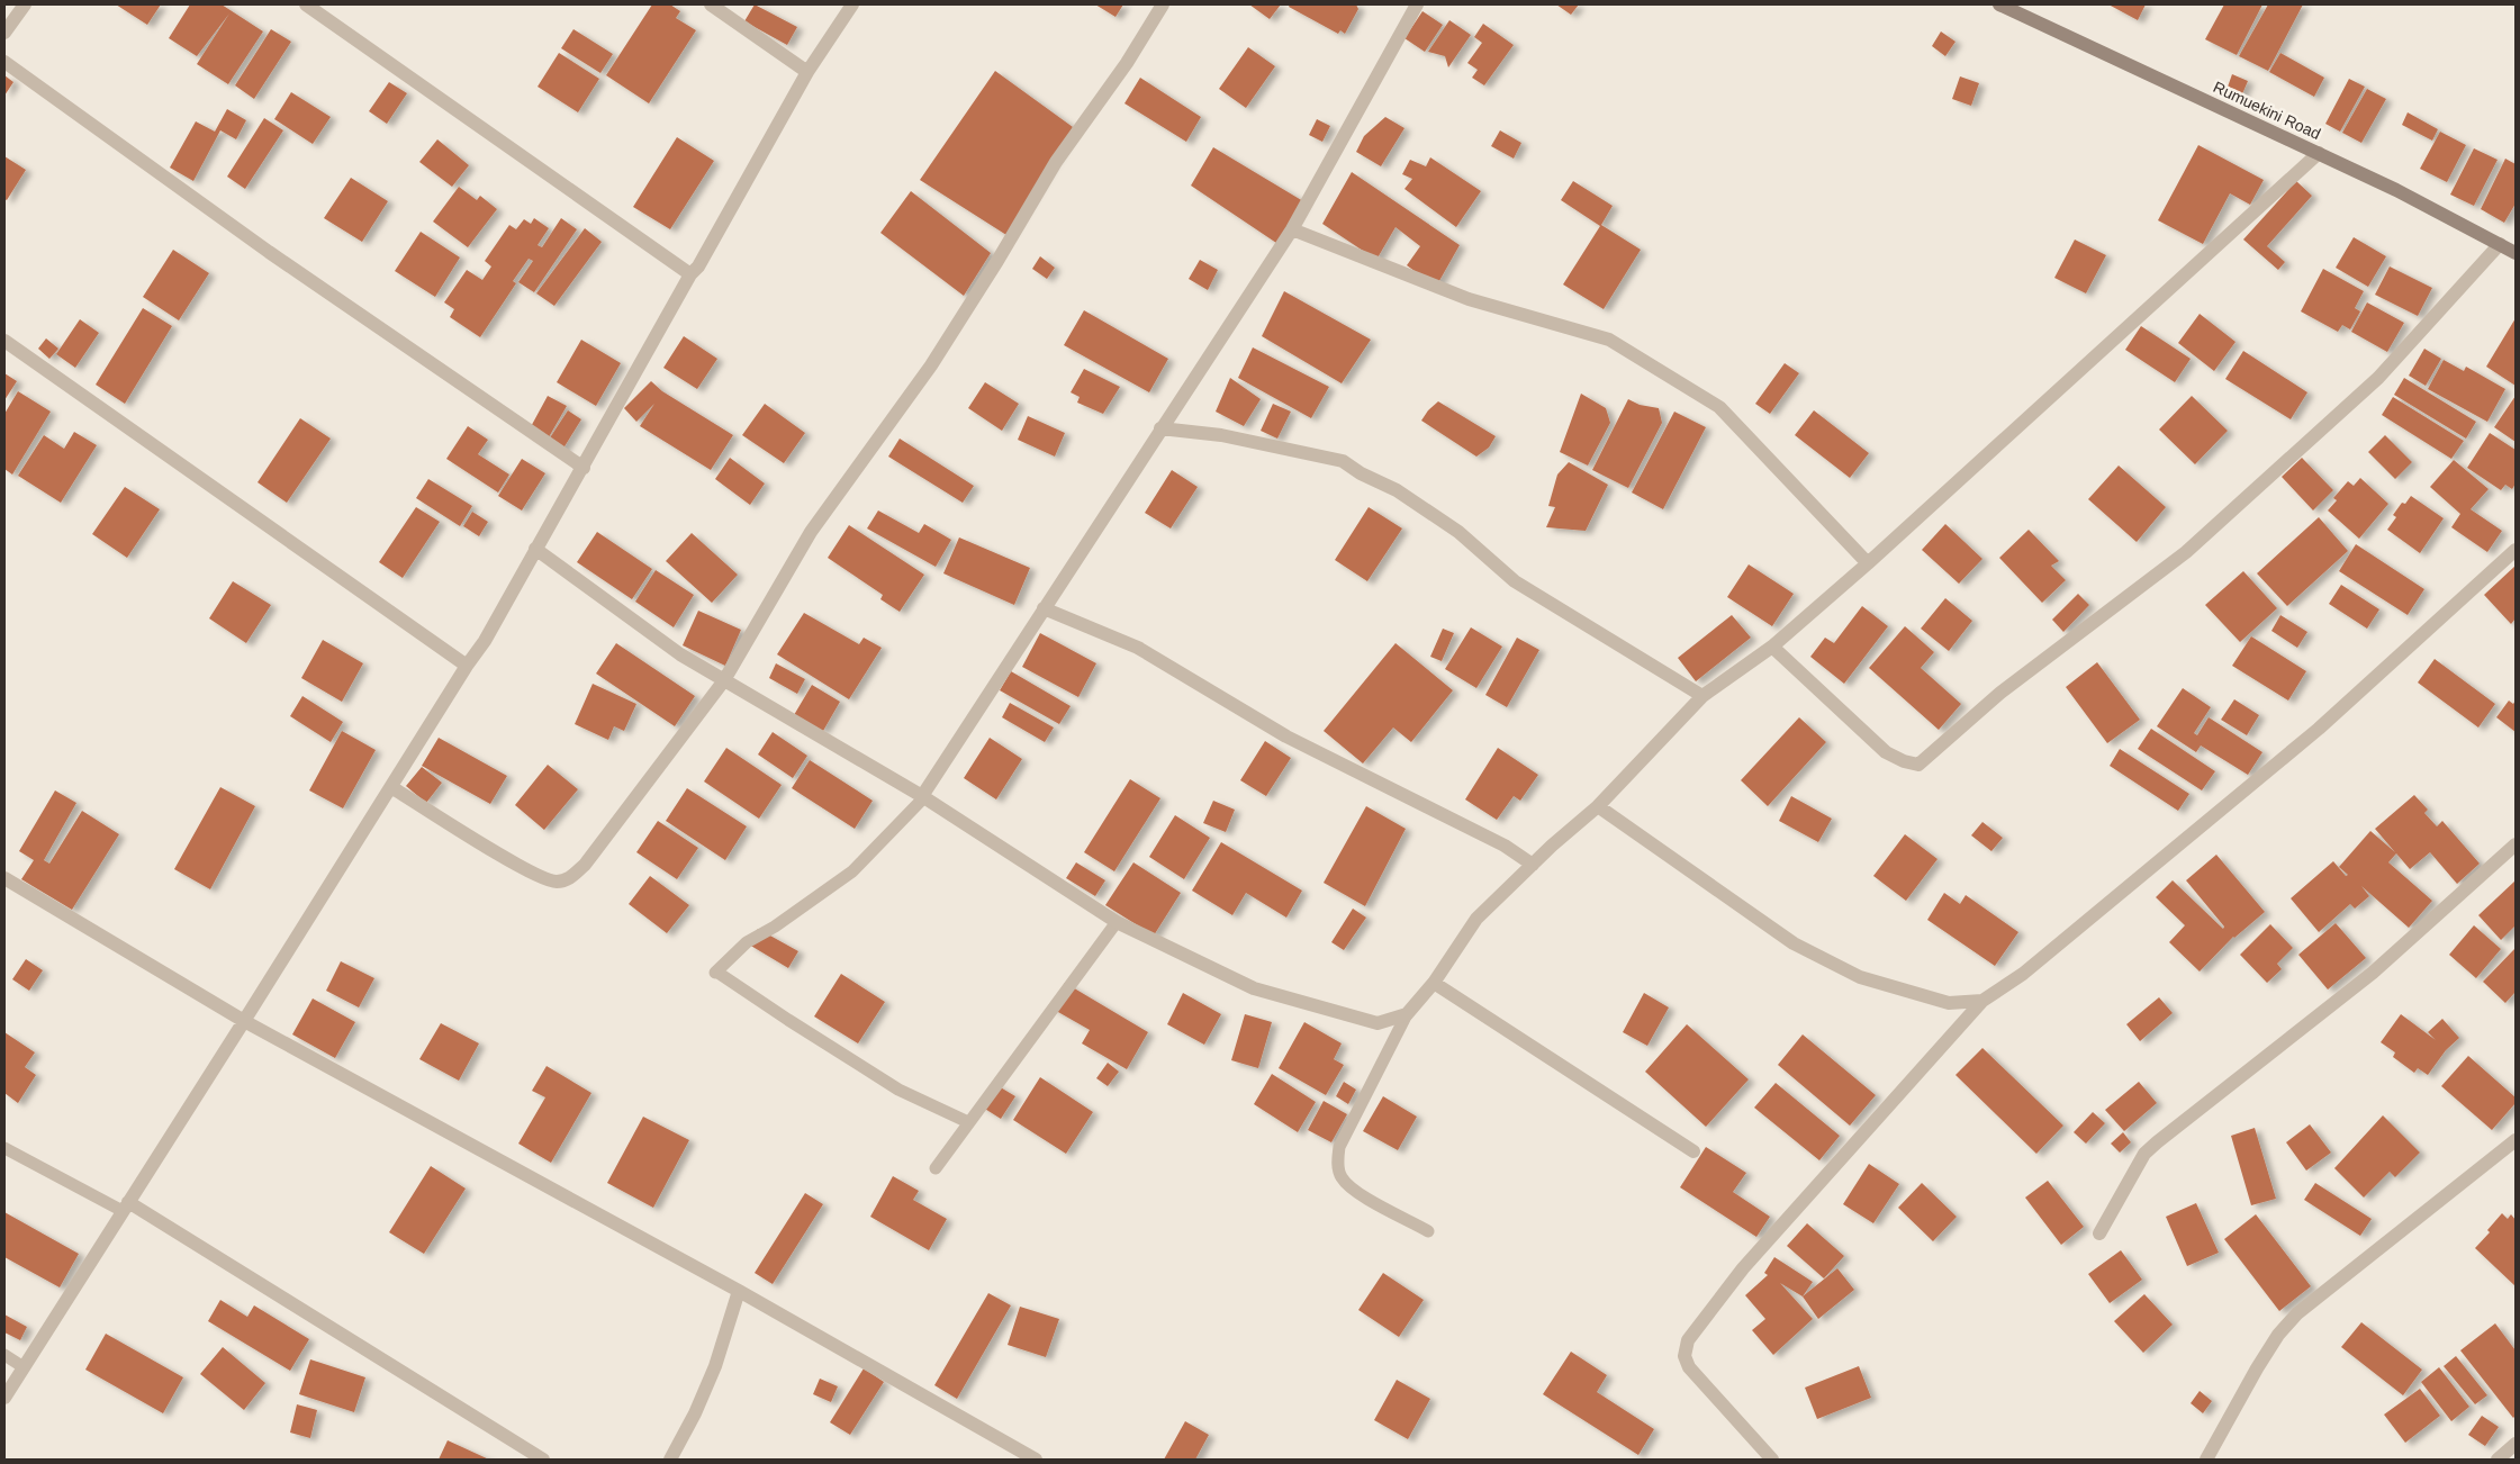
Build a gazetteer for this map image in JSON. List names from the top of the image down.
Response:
{
  "streets": {
    "street": ["Rumuekini Road"]
  }
}
